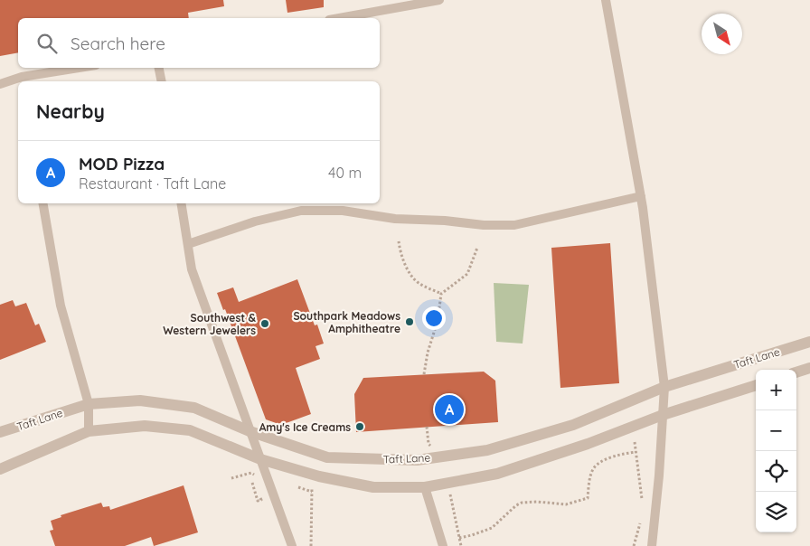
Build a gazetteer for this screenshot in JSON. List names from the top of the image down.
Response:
{
  "streets": {
    "street": ["Taft Lane"]
  },
  "places": ["Southpark Meadows Amphitheatre", "Southwest & Western Jewelers", "Amy's Ice Creams"],
  "north": "bottom right",
  "page": {
    "search": "Search here",
    "heading": "Nearby",
    "list": [
      {
        "mark": "A",
        "name": "MOD Pizza",
        "note": "Restaurant · Taft Lane",
        "value": "40 m"
      }
    ],
    "map_buttons": ["+", "−"],
    "pins": "A"
  }
}
